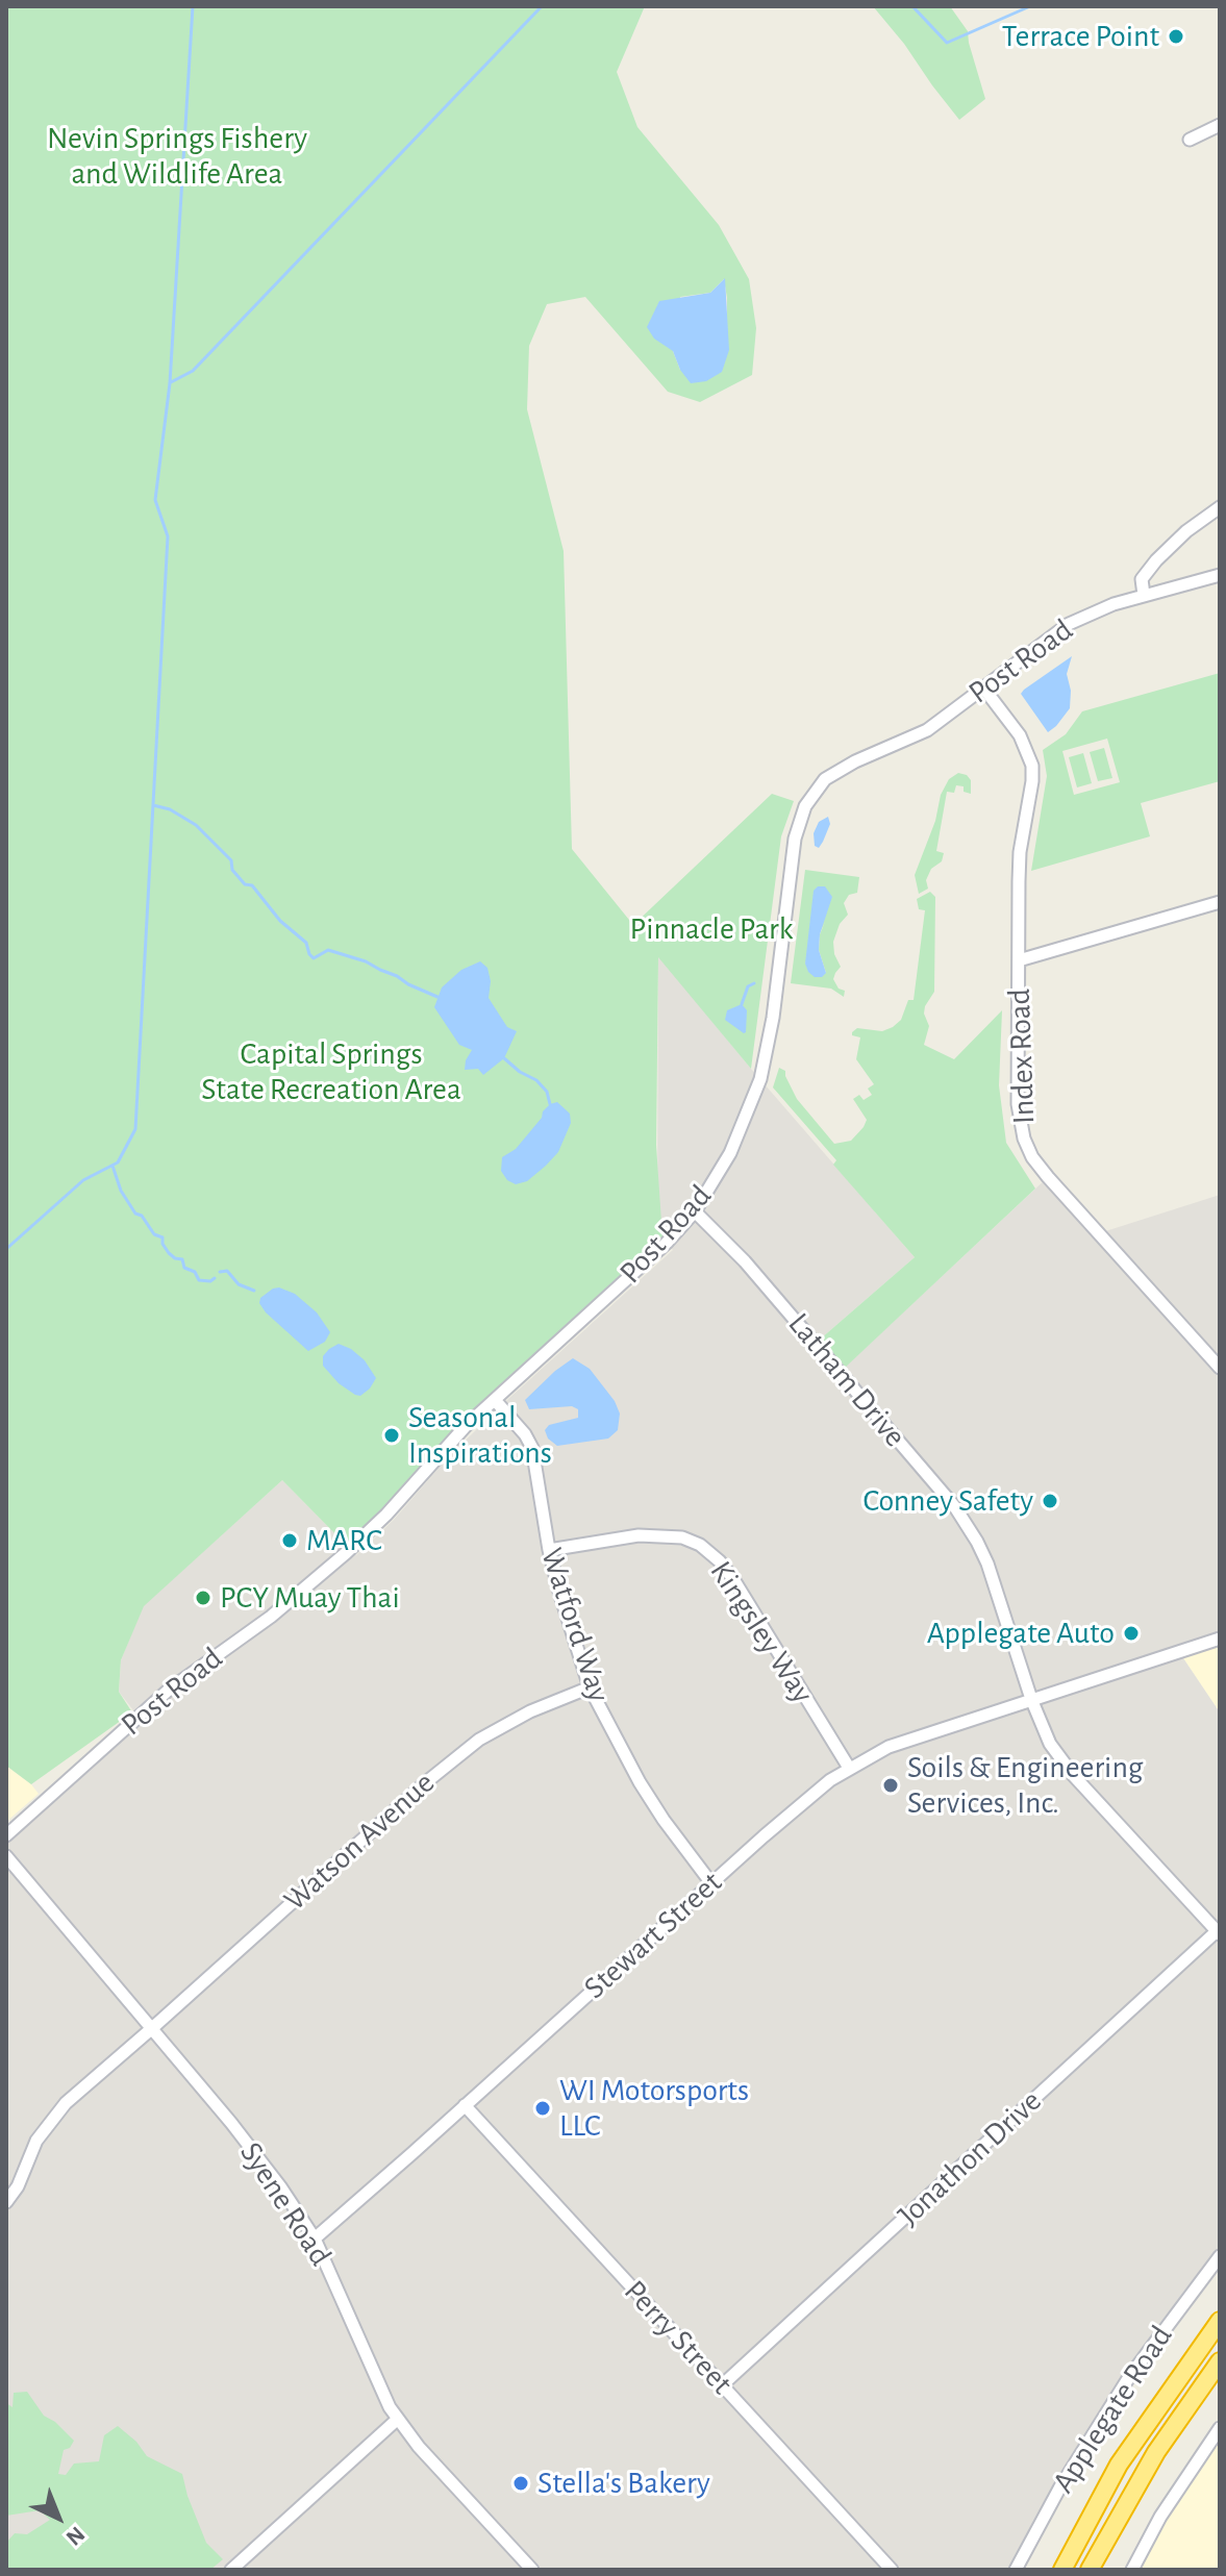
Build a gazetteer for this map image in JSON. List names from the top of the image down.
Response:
{
  "streets": {
    "street": [
      "Post Road",
      "Index Road",
      "Latham Drive",
      "Watford Way",
      "Kingsley Way",
      "Watson Avenue",
      "Stewart Street",
      "Jonathon Drive",
      "Syene Road",
      "Perry Street",
      "Applegate Road"
    ]
  },
  "crossings": [
    ["Post Road", "Index Road"],
    ["Post Road", "Latham Drive"],
    ["Post Road", "Watford Way"],
    ["Latham Drive", "Stewart Street"],
    ["Latham Drive", "Jonathon Drive"],
    ["Watford Way", "Kingsley Way"],
    ["Watford Way", "Watson Avenue"],
    ["Watford Way", "Stewart Street"],
    ["Kingsley Way", "Stewart Street"],
    ["Watson Avenue", "Syene Road"],
    ["Stewart Street", "Syene Road"],
    ["Stewart Street", "Perry Street"],
    ["Jonathon Drive", "Perry Street"]
  ],
  "parks": ["Nevin Springs Fishery and Wildlife Area", "Pinnacle Park", "Capital Springs State Recreation Area"],
  "places": [
    "Terrace Point",
    "Seasonal Inspirations",
    "Conney Safety",
    "MARC",
    "PCY Muay Thai",
    "Applegate Auto",
    "Soils & Engineering Services, Inc.",
    "WI Motorsports LLC",
    "Stella's Bakery"
  ],
  "north": "bottom right"
}
